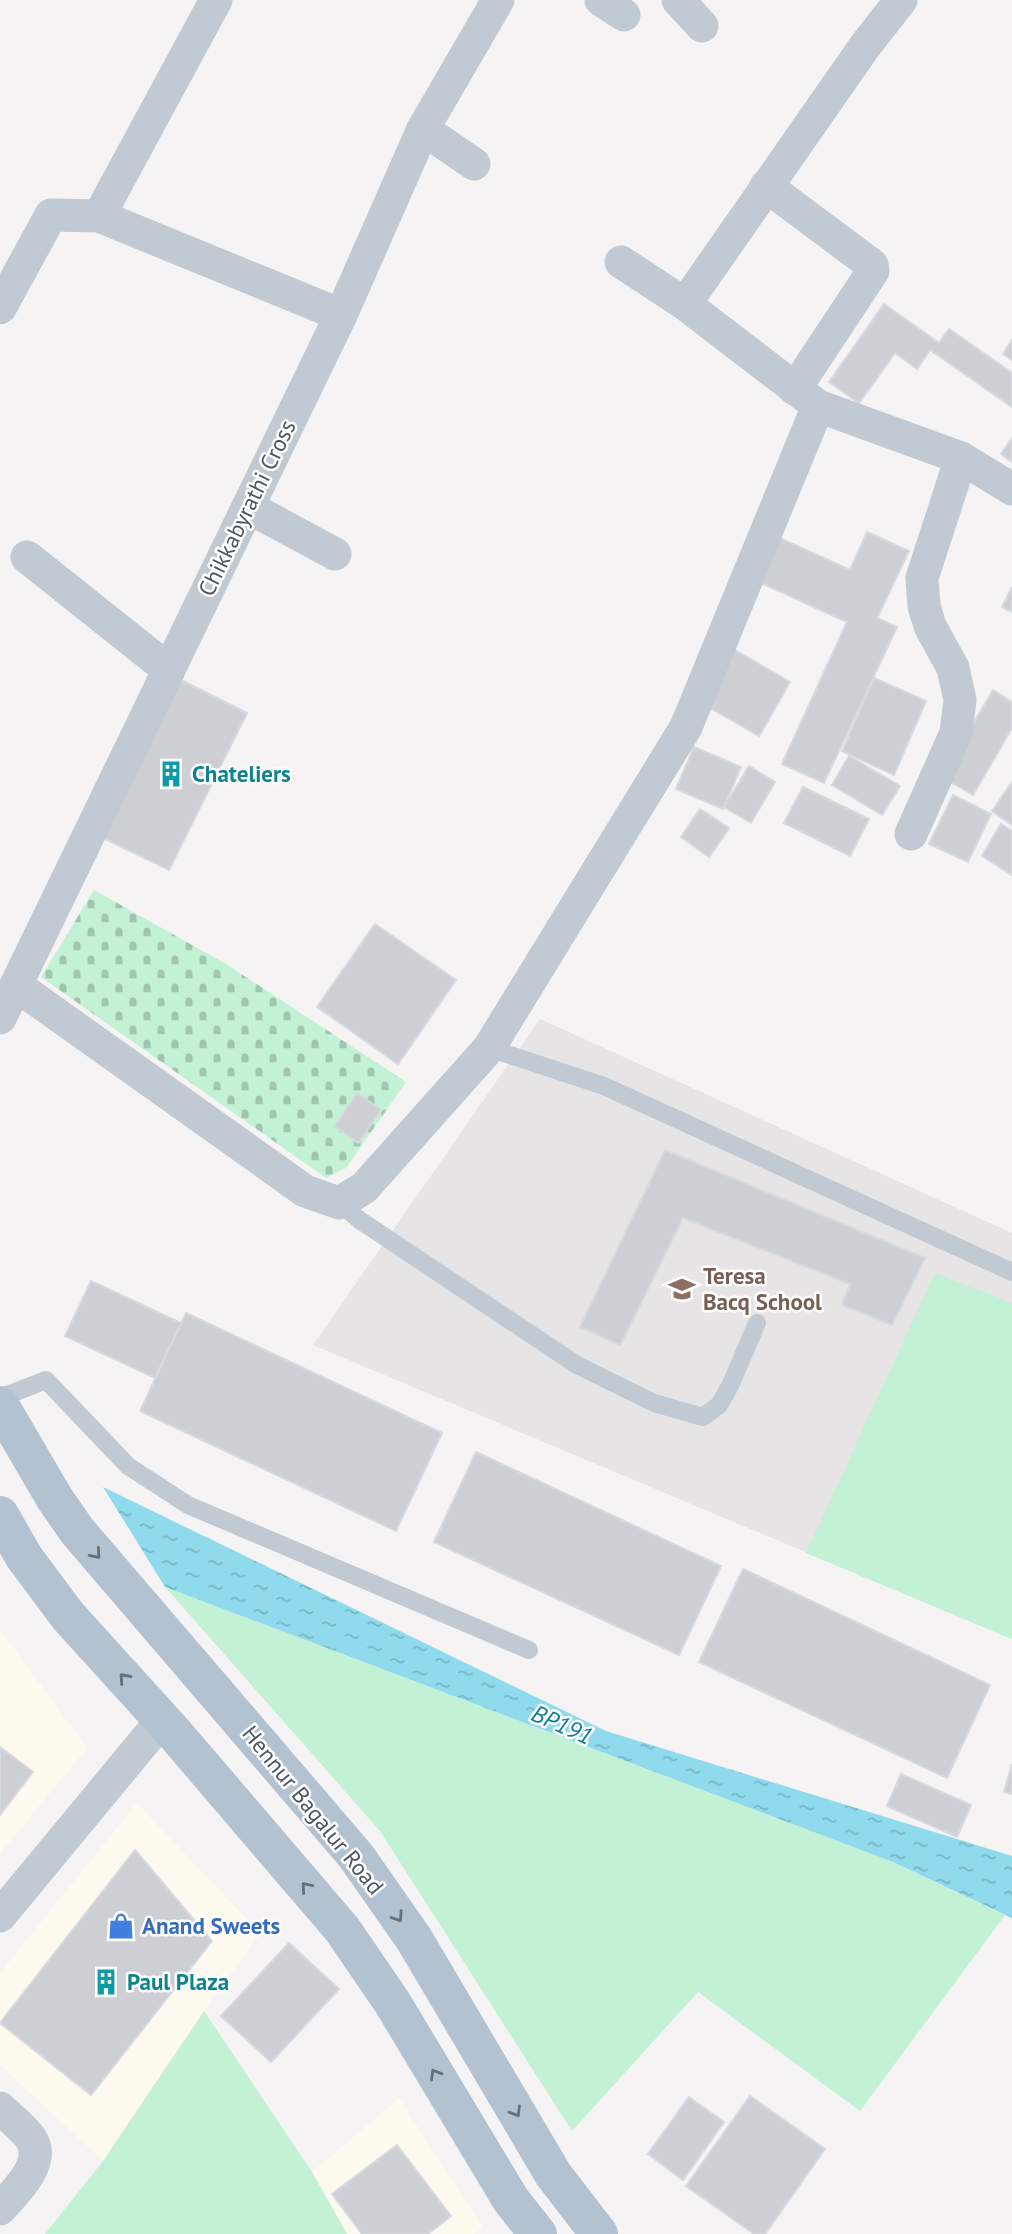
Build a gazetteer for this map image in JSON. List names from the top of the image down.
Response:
{
  "streets": {
    "main road": ["Hennur Bagalur Road"],
    "street": ["Chikkabyrathi Cross"]
  },
  "water": ["BP191"],
  "places": {
    "building": ["Chateliers", "Paul Plaza"],
    "school or university": ["Teresa Bacq School"],
    "shop": ["Anand Sweets"]
  }
}
